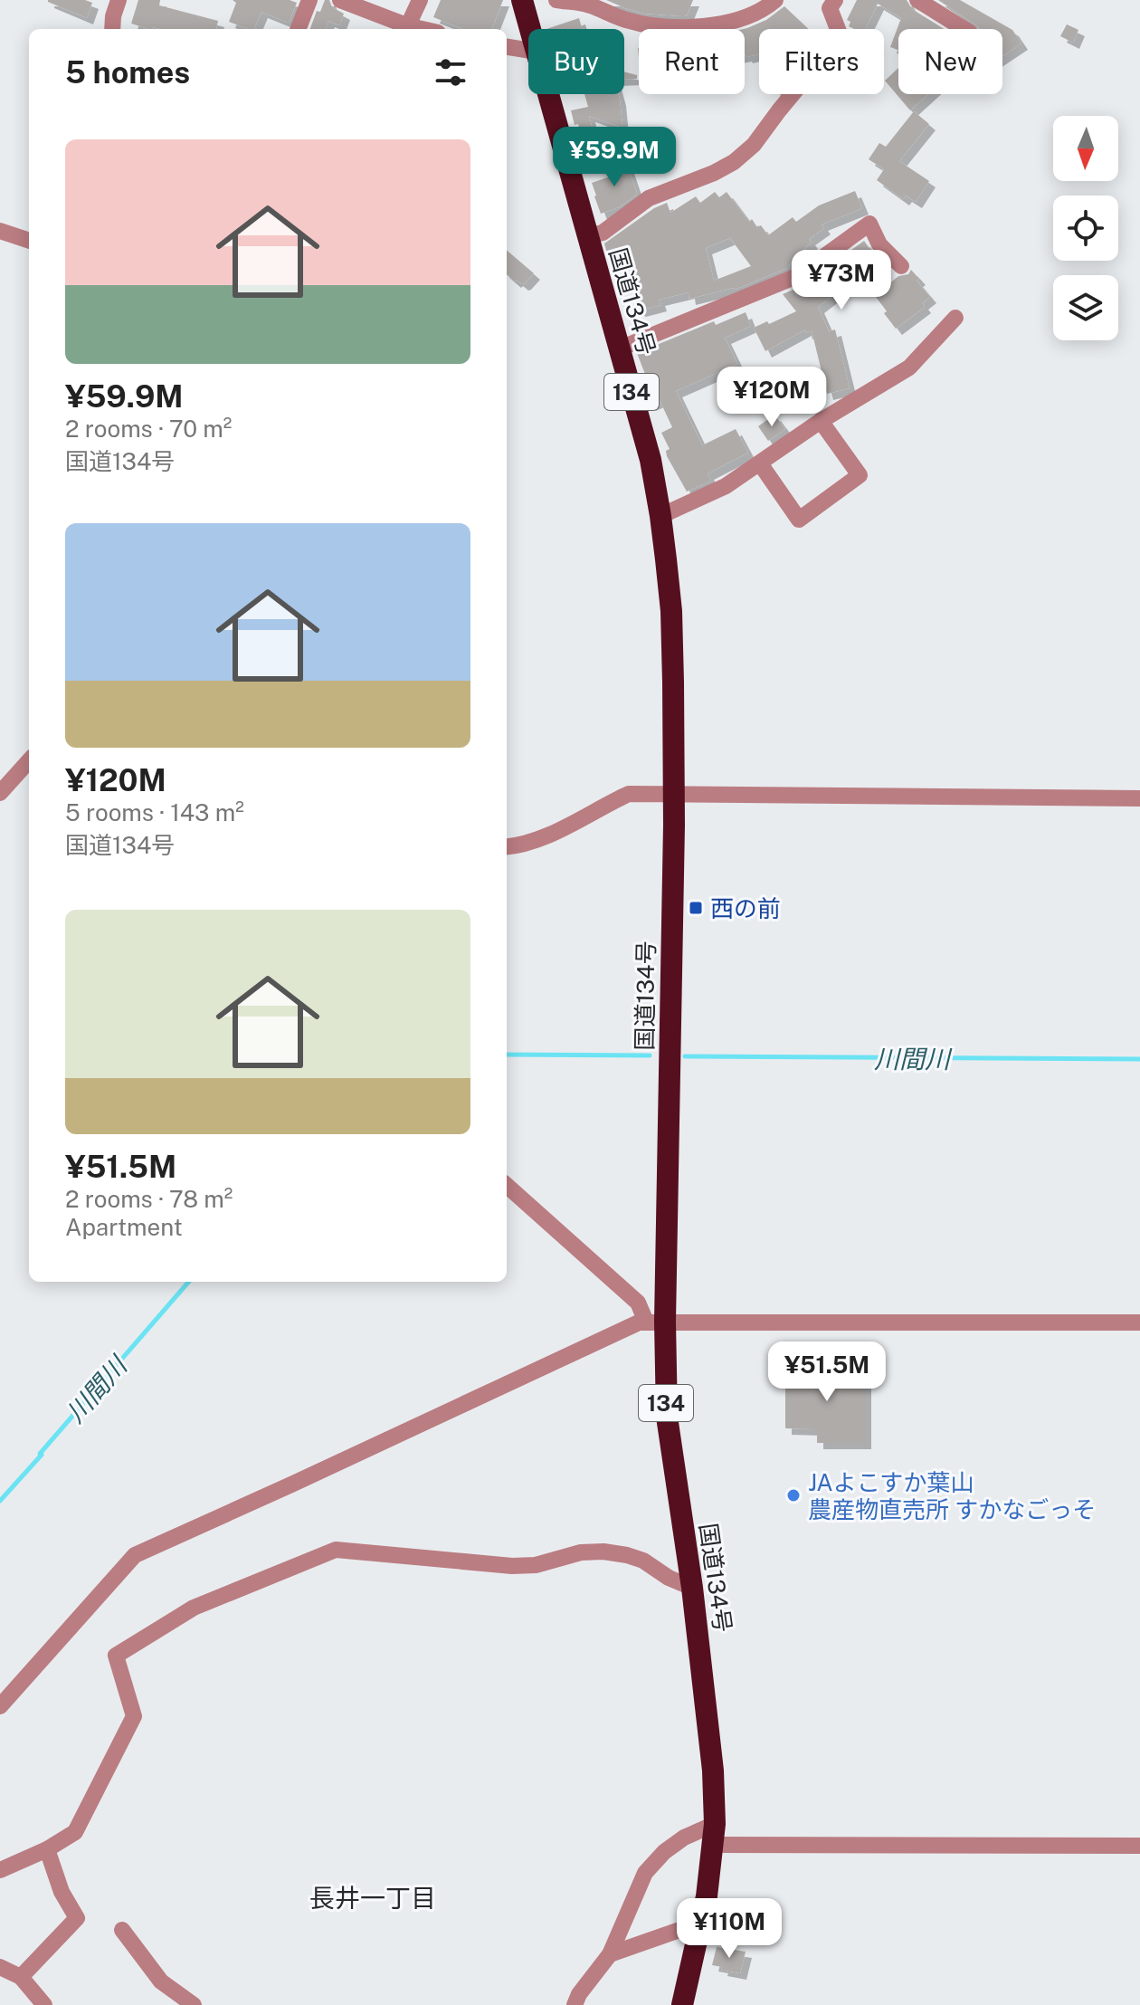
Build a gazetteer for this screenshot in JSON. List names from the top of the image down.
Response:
{
  "streets": {
    "highway": ["国道134号", "134"]
  },
  "districts": ["長井一丁目"],
  "water": ["川間川"],
  "places": {
    "transit": ["西の前"],
    "other": ["JAよこすか葉山 農産物直売所 すかなごっそ"]
  },
  "north": "bottom",
  "page": {
    "chip": [
      "Buy",
      "Rent",
      "Filters",
      "New"
    ],
    "heading": "5 homes",
    "list": [
      {
        "name": "¥59.9M",
        "note": "2 rooms · 70 m² · 国道134号"
      },
      {
        "name": "¥120M",
        "note": "5 rooms · 143 m² · 国道134号"
      },
      {
        "name": "¥51.5M",
        "note": "2 rooms · 78 m² · Apartment"
      }
    ],
    "price": [
      "¥59.9M",
      "¥73M",
      "¥120M",
      "¥51.5M",
      "¥110M"
    ]
  }
}
